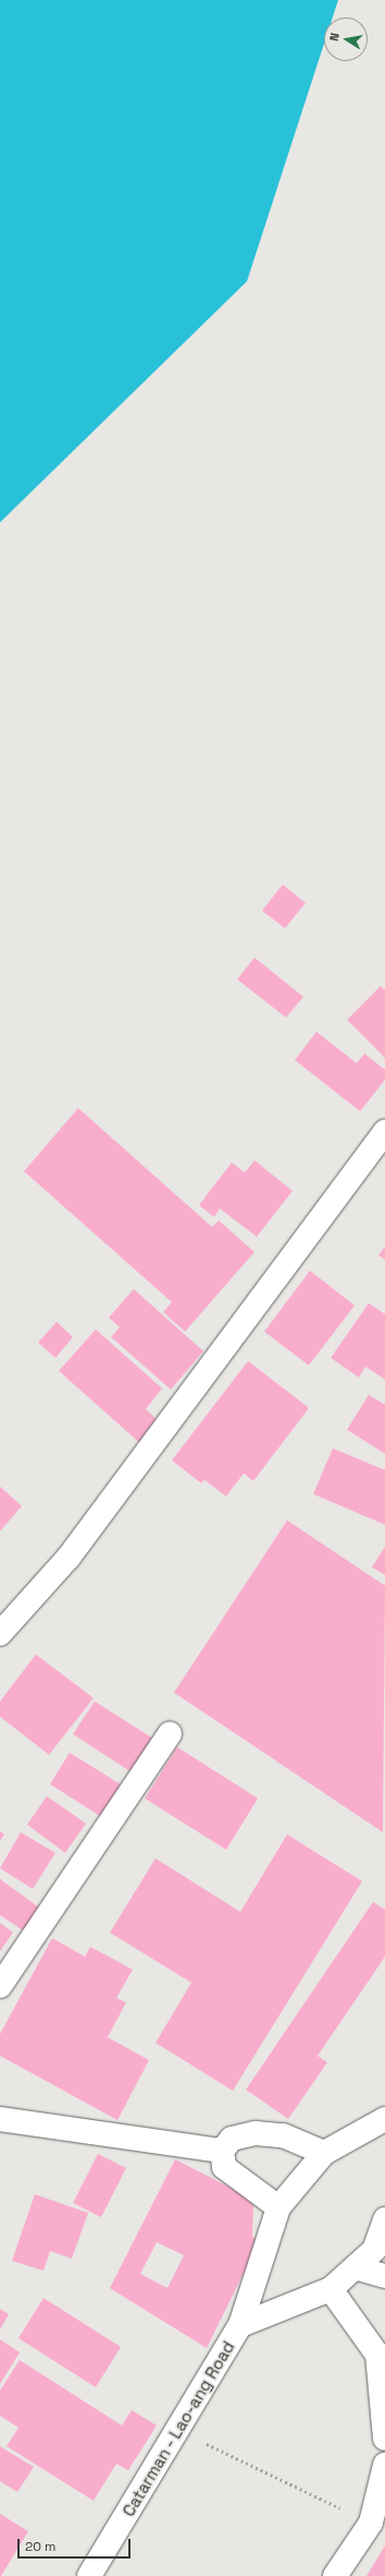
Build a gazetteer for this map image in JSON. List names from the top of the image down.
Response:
{
  "streets": {
    "street": ["Catarman - Lao-ang Road"]
  },
  "scale_bar": "20 m",
  "north": "left"
}
